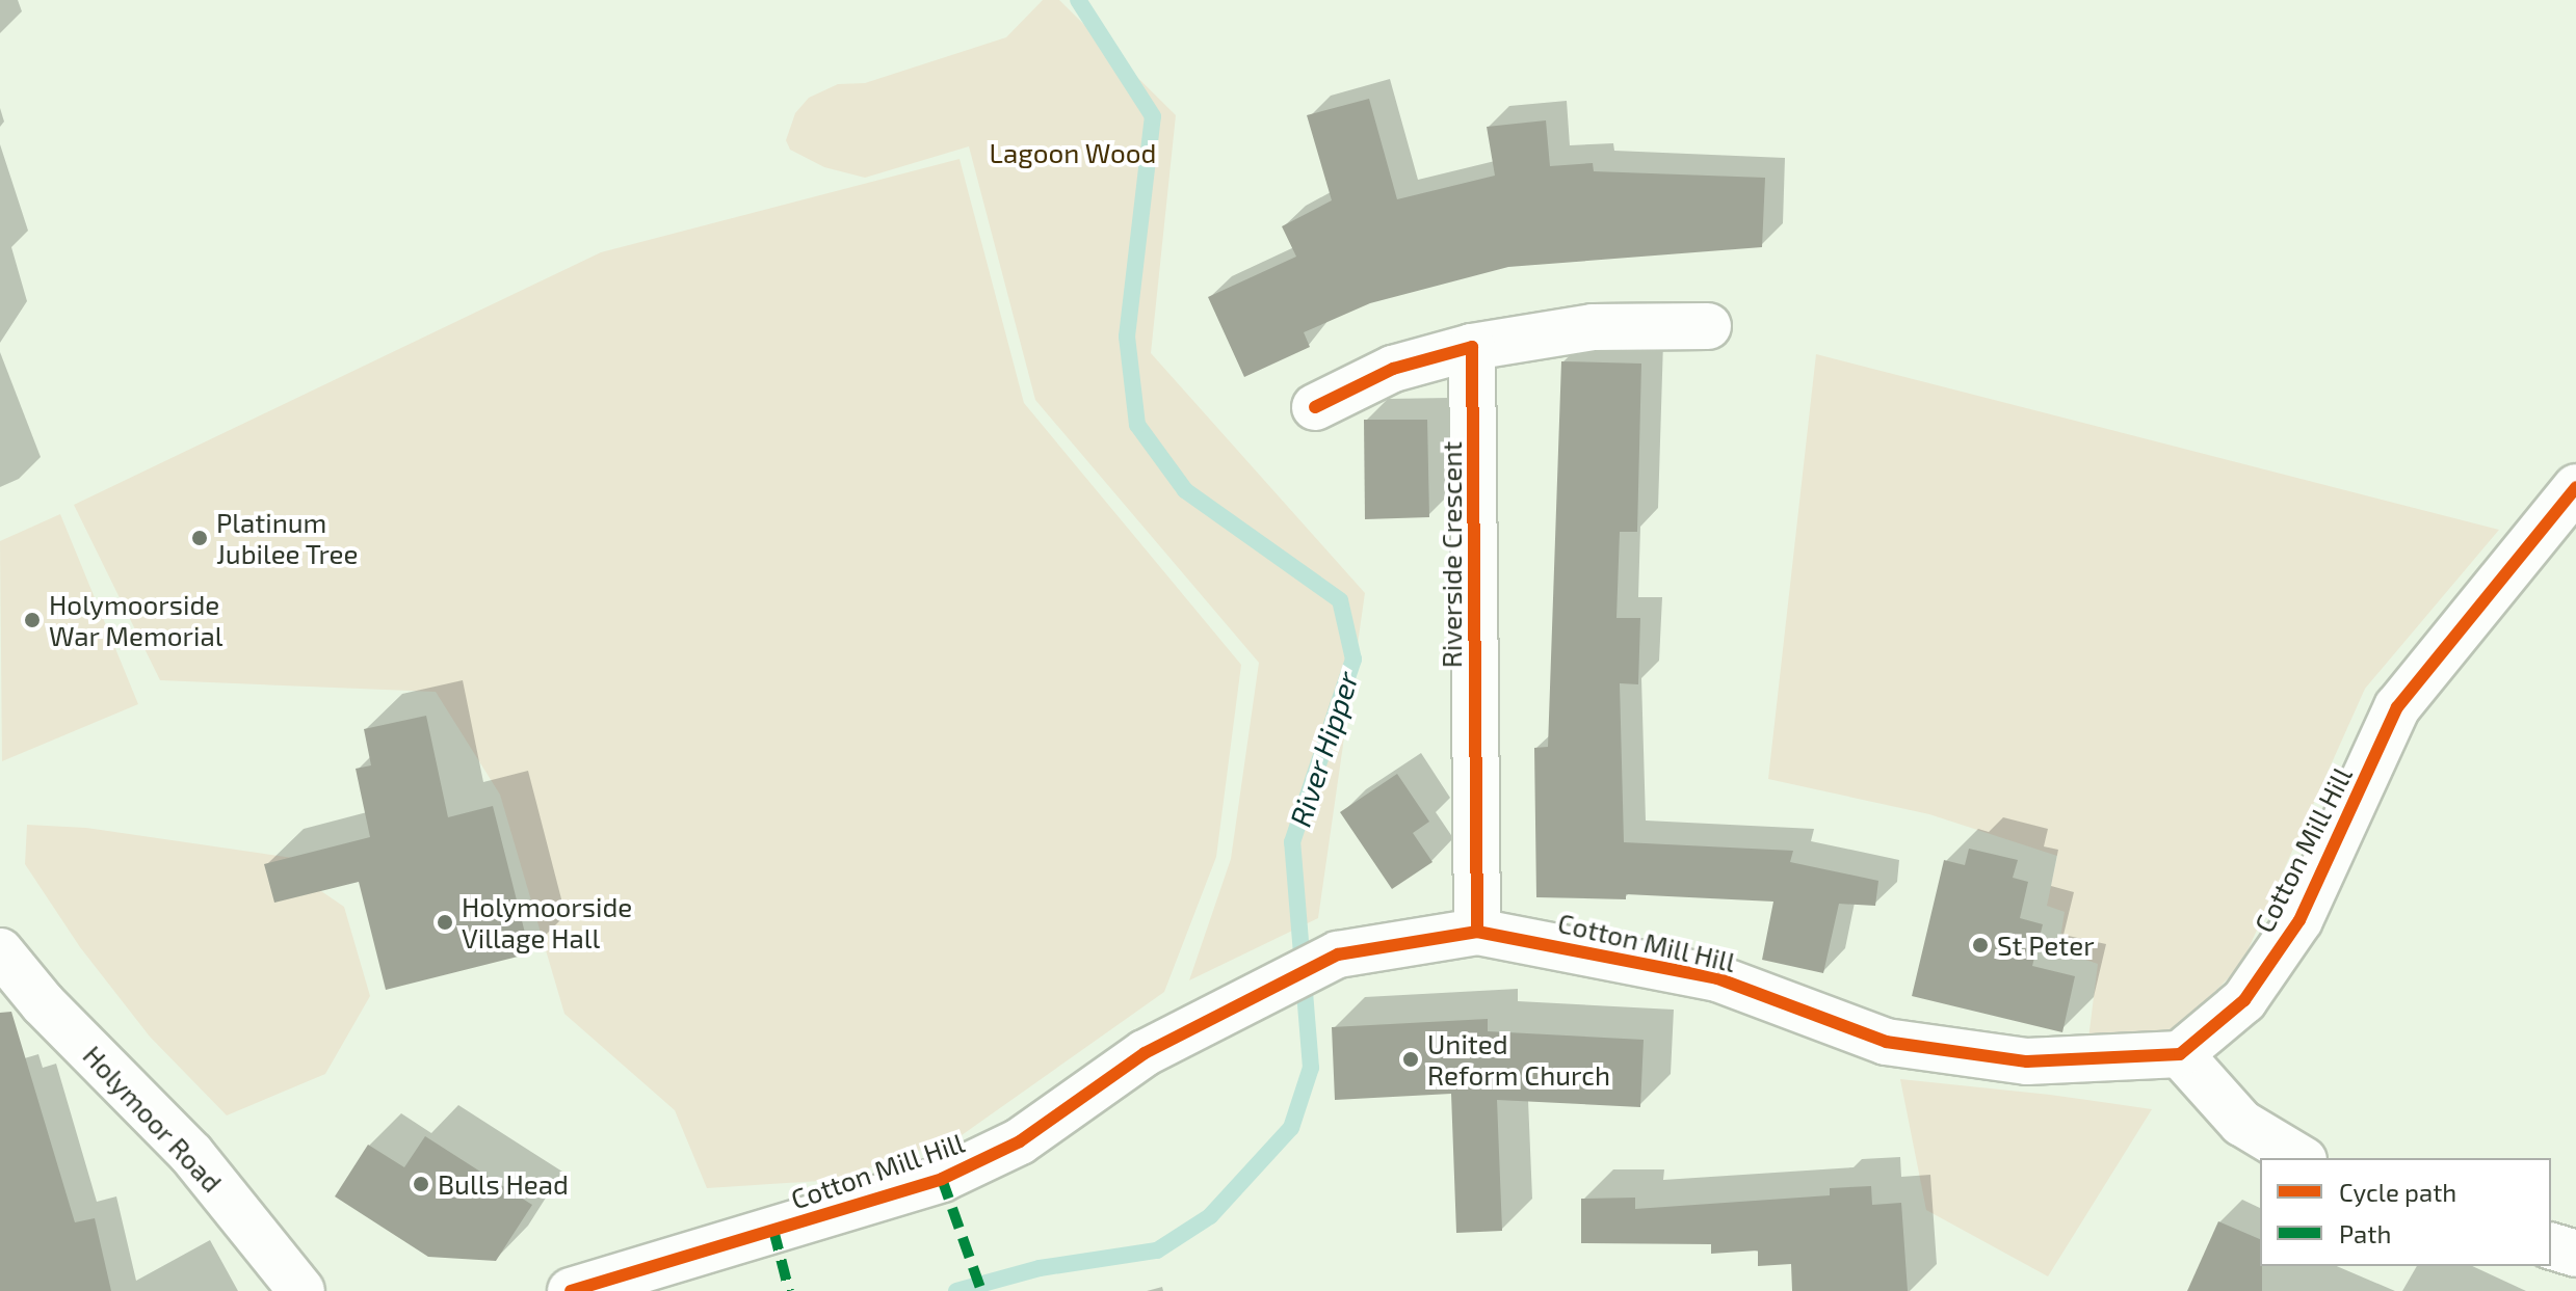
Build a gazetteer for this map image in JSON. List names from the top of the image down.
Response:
{
  "streets": {
    "street": ["Riverside Crescent", "Cotton Mill Hill", "Holymoor Road"]
  },
  "crossings": [
    ["Riverside Crescent", "Cotton Mill Hill"]
  ],
  "water": ["River Hipper"],
  "parks": ["Lagoon Wood"],
  "places": [
    "Platinum Jubilee Tree",
    "Holymoorside War Memorial",
    "Holymoorside Village Hall",
    "St Peter",
    "United Reform Church",
    "Bulls Head"
  ],
  "legend": ["Cycle path", "Path"]
}
